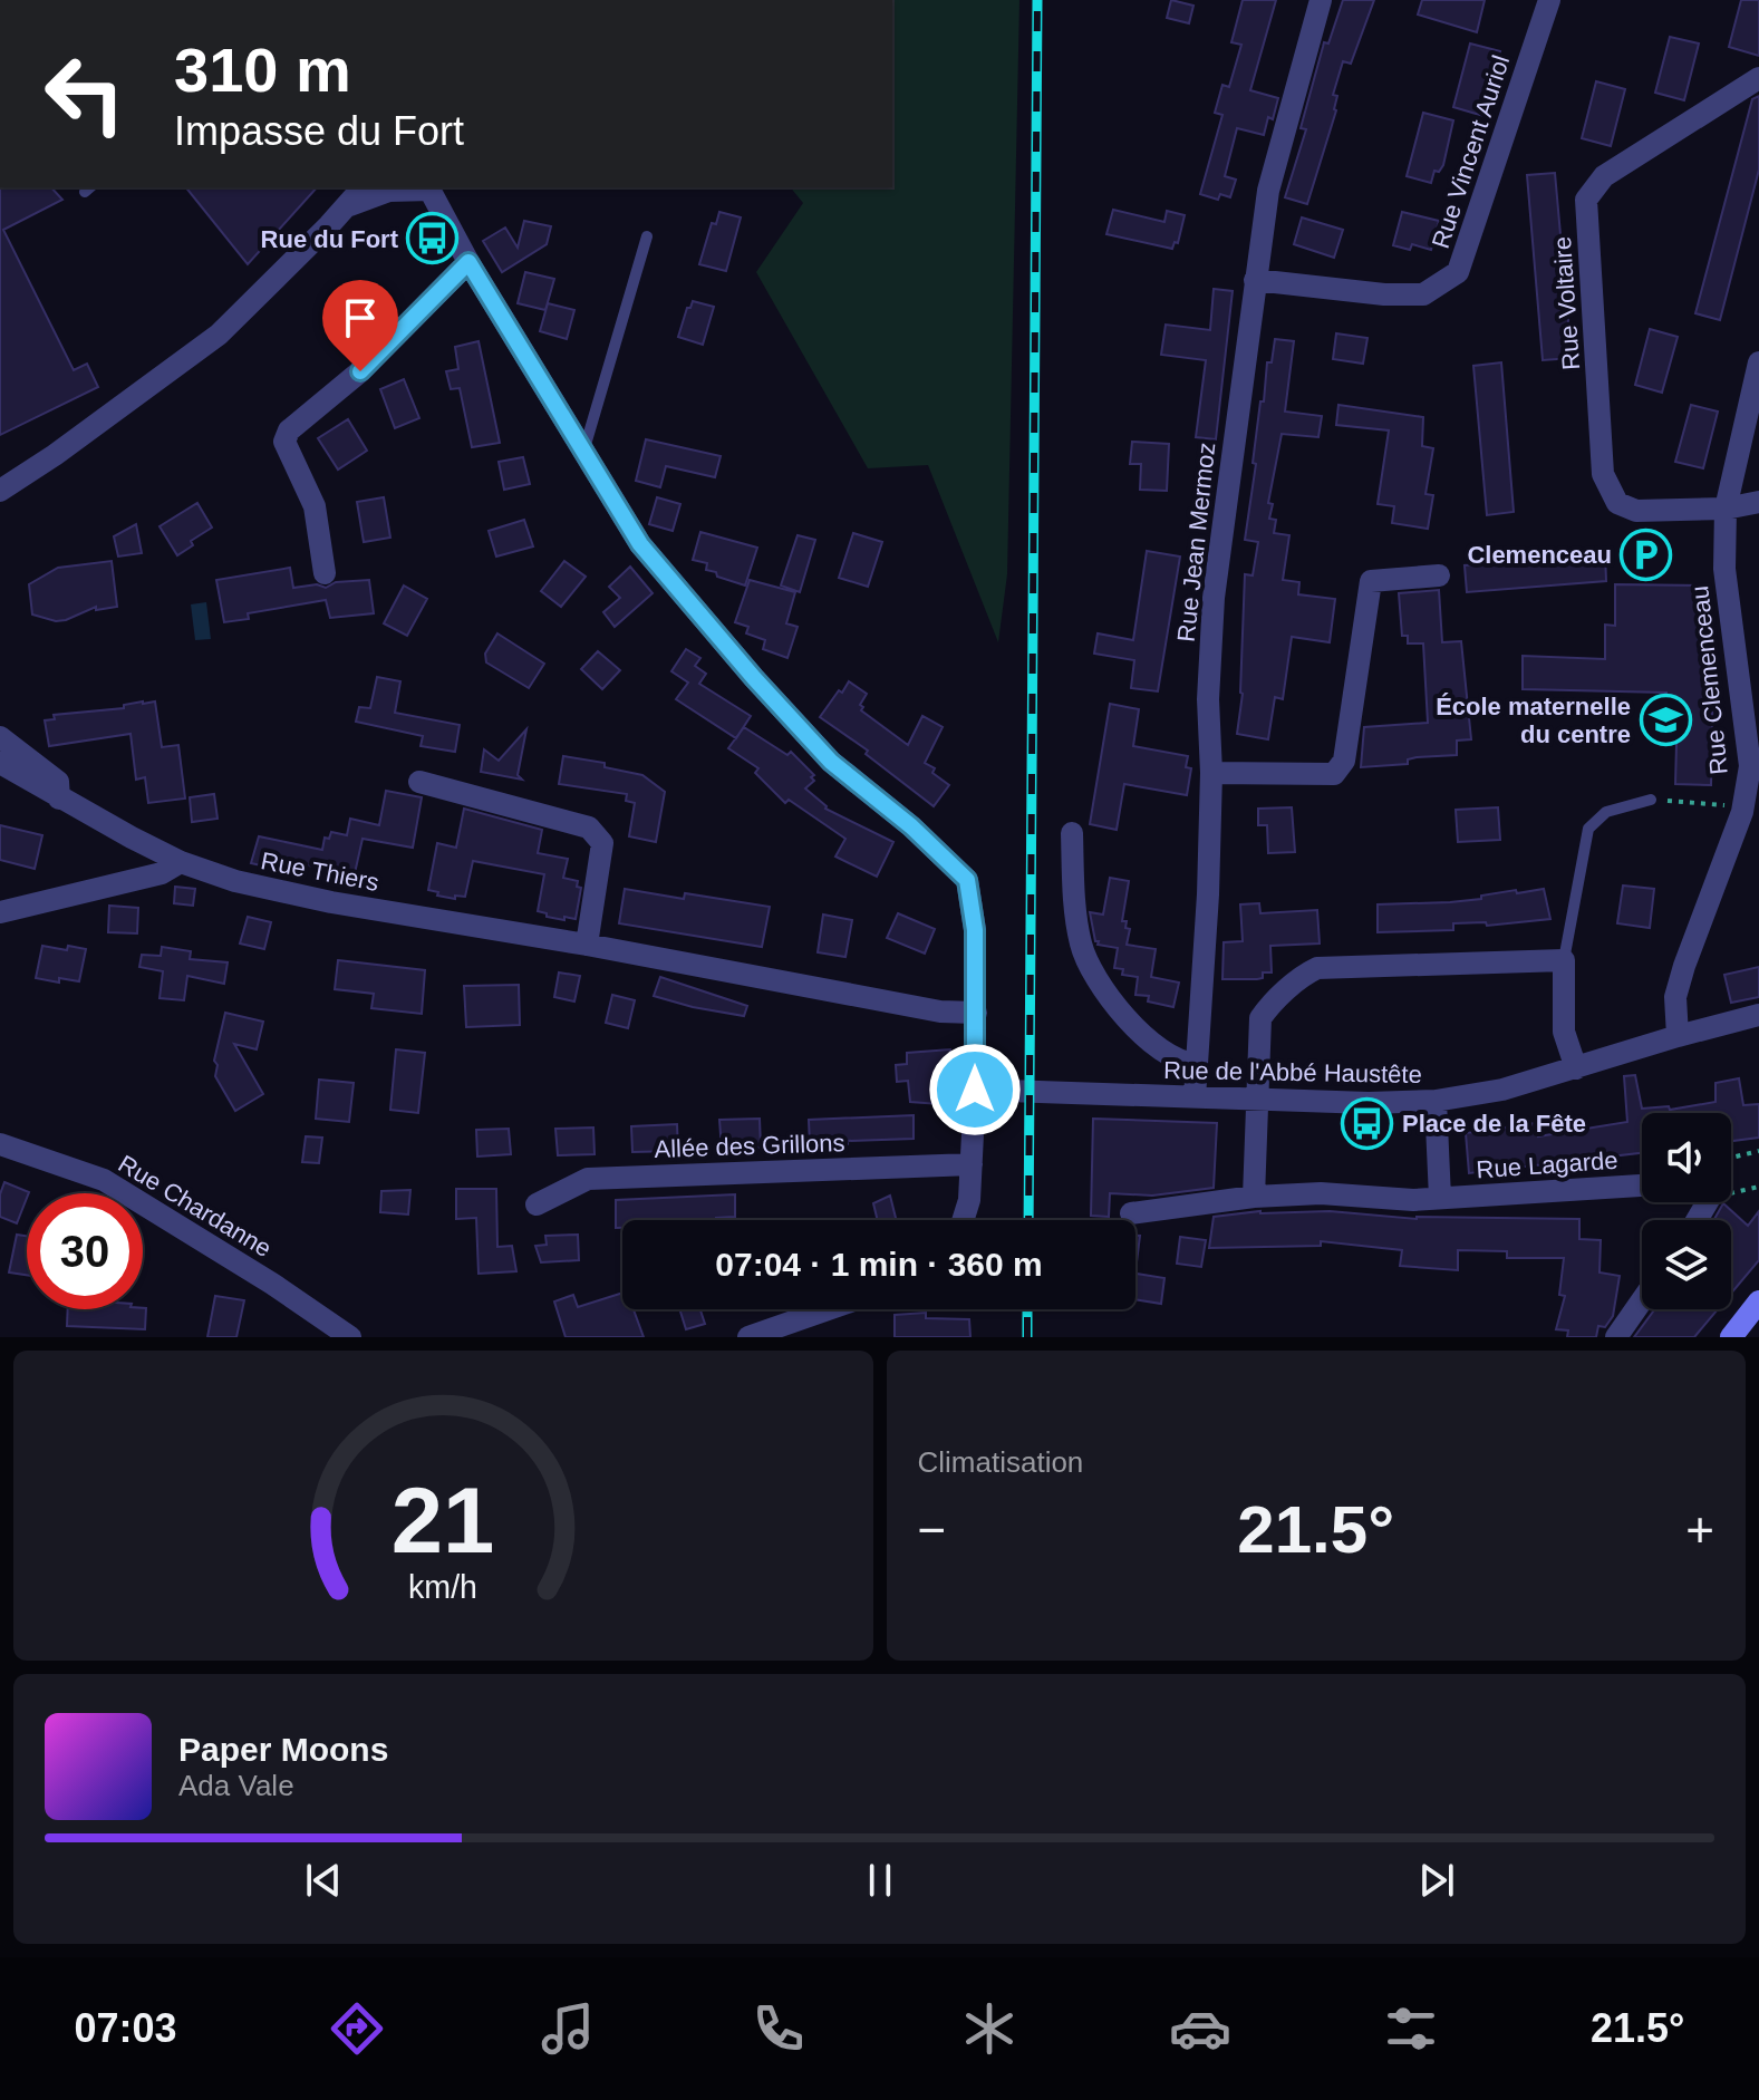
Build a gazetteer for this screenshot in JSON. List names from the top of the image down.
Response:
{
  "streets": {
    "street": [
      "Rue Vincent Auriol",
      "Rue Voltaire",
      "Rue Jean Mermoz",
      "Rue Clemenceau",
      "Rue Thiers",
      "Rue de l'Abbé Haustête",
      "Allée des Grillons",
      "Rue Lagarde",
      "Rue Chardanne"
    ]
  },
  "crossings": [
    ["Rue Vincent Auriol", "Rue Jean Mermoz"],
    ["Rue Voltaire", "Rue Clemenceau"],
    ["Rue Jean Mermoz", "Rue de l'Abbé Haustête"],
    ["Rue Clemenceau", "Rue de l'Abbé Haustête"]
  ],
  "places": {
    "bus stop": ["Rue du Fort", "Place de la Fête"],
    "parking": ["Clemenceau"],
    "school or university": ["École maternelle du centre"]
  },
  "page": {
    "turn": ["310 m", "Impasse du Fort"],
    "limit": "30",
    "trip": "07:04 · 1 min · 360 m",
    "tile": "Climatisation",
    "heat": ["−", "21.5°", "+"],
    "song": ["Paper Moons", "Ada Vale"],
    "tabs": ["07:03", "21.5°"],
    "gauge": ["21", "km/h"]
  }
}
